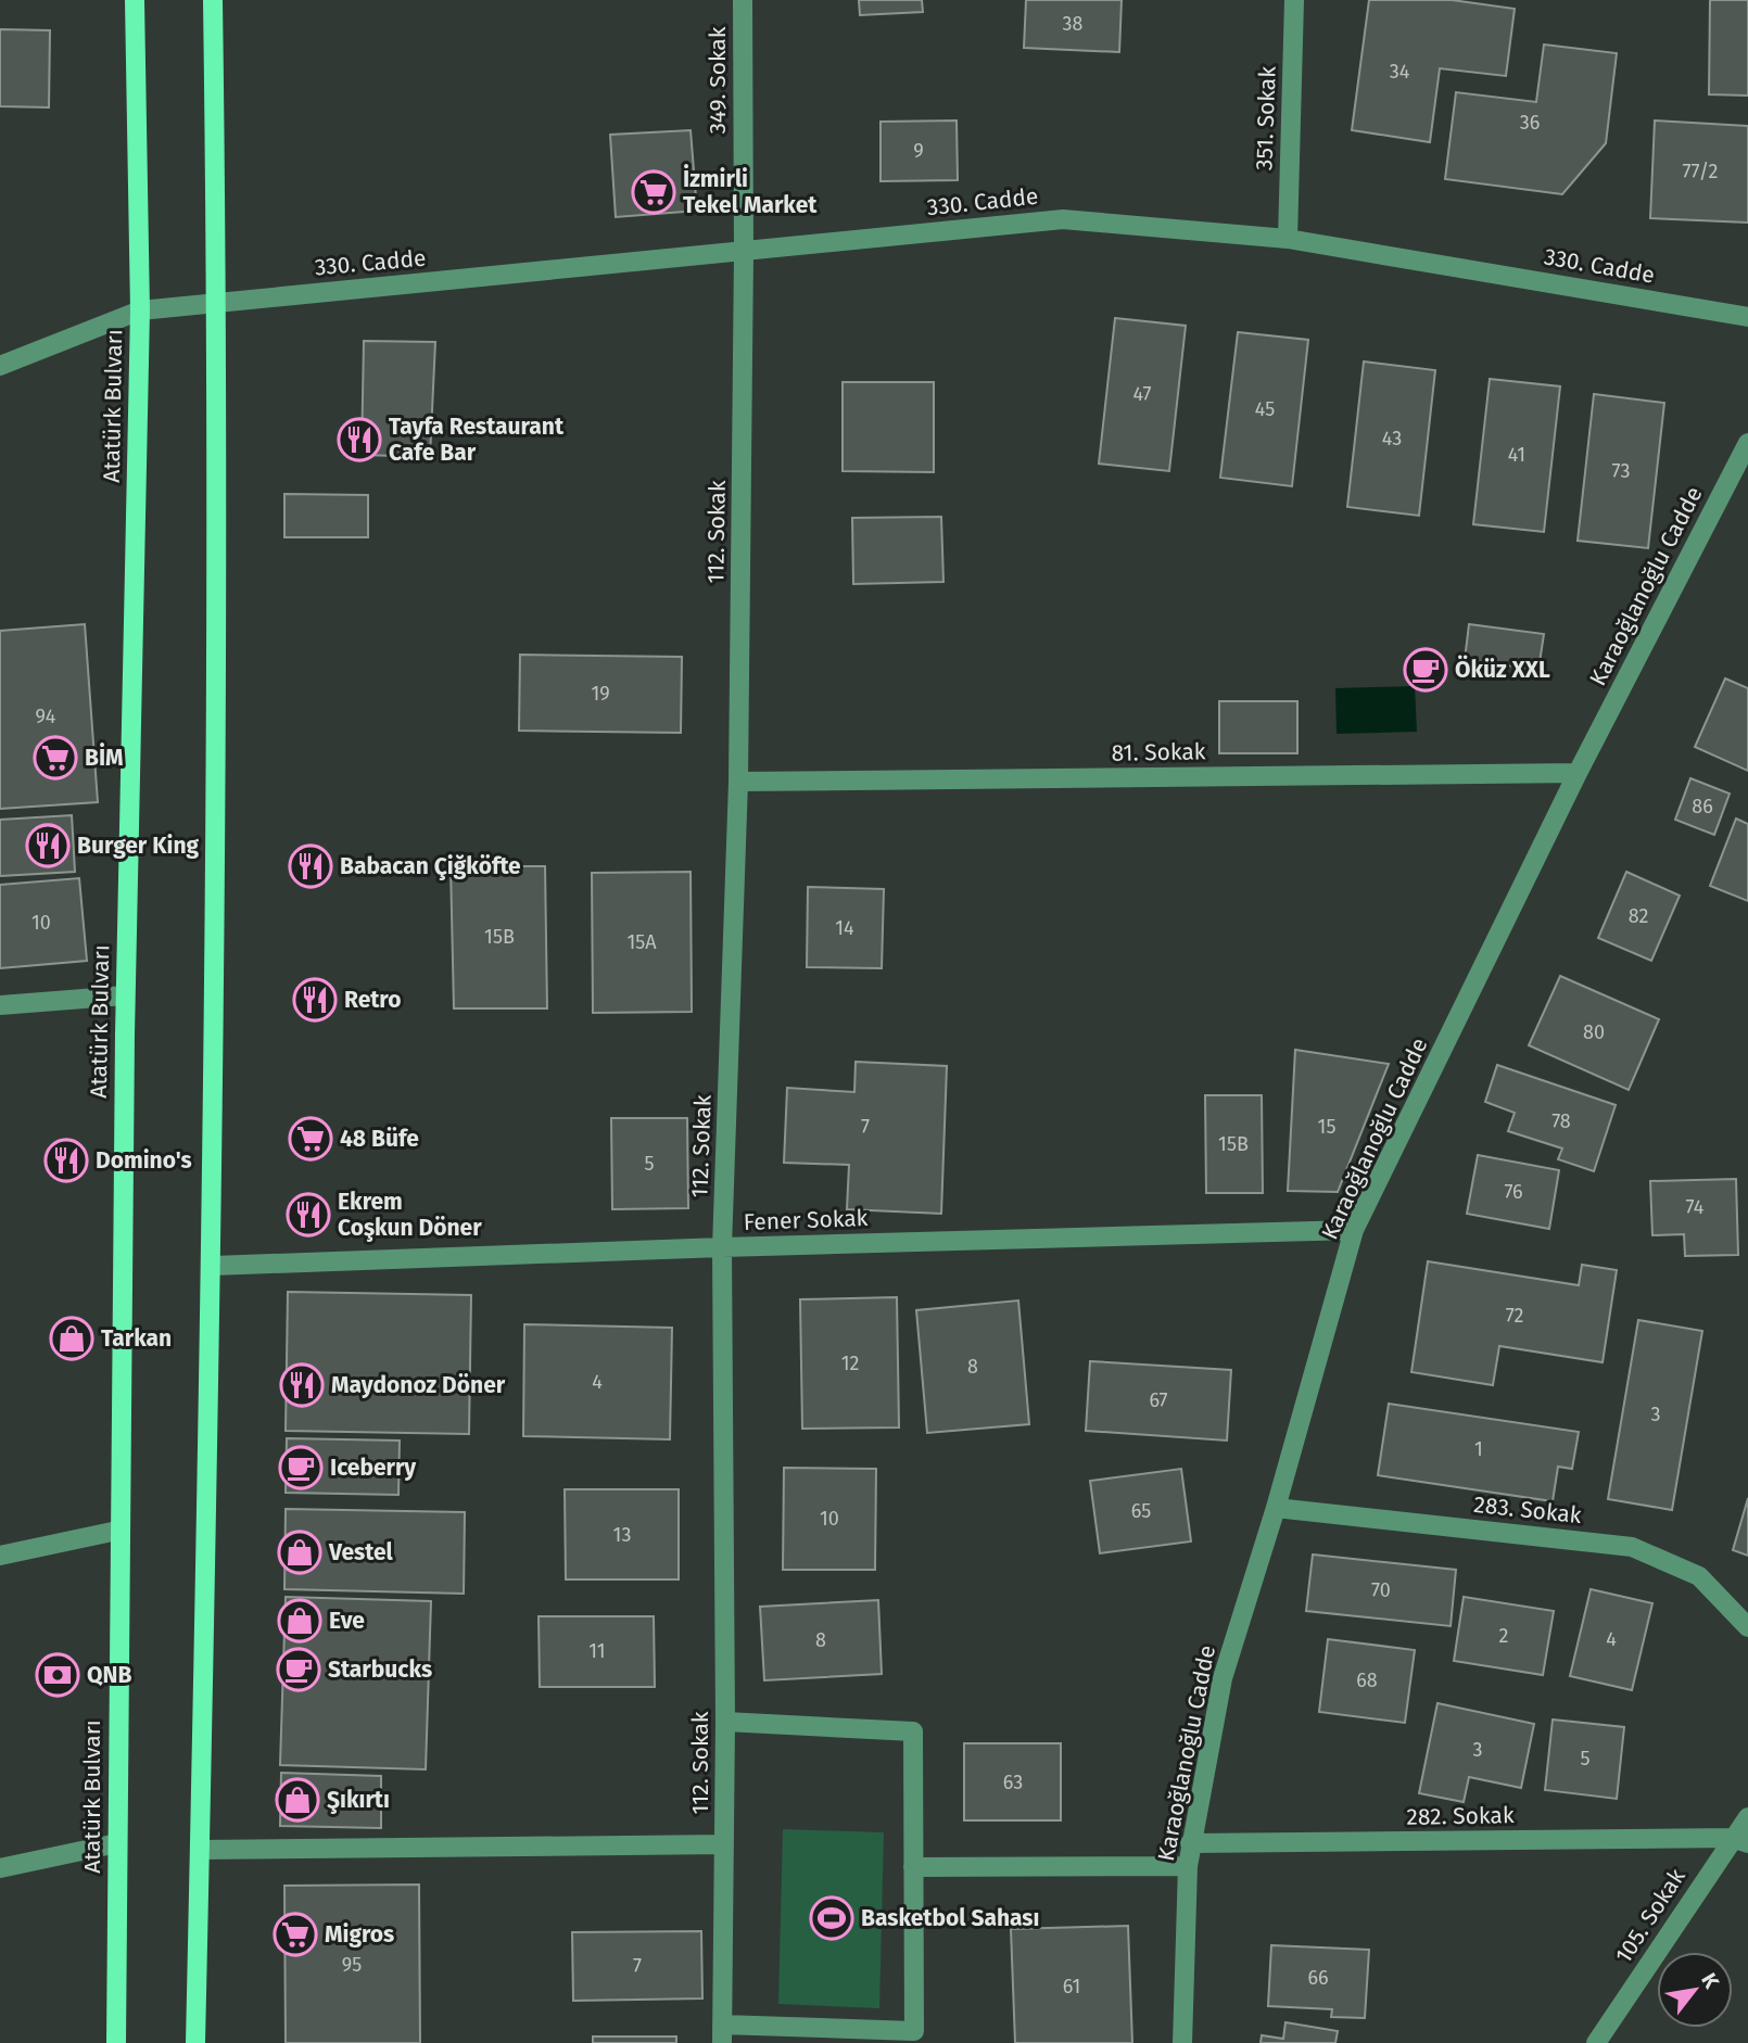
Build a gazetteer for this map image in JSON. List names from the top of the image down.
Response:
{
  "streets": {
    "main road": ["Atatürk Bulvarı"],
    "street": [
      "349. Sokak",
      "351. Sokak",
      "330. Cadde",
      "112. Sokak",
      "Karaoğlanoğlu Cadde",
      "81. Sokak",
      "Fener Sokak",
      "283. Sokak",
      "282. Sokak",
      "105. Sokak"
    ]
  },
  "crossings": [
    ["349. Sokak", "330. Cadde"],
    ["349. Sokak", "112. Sokak"],
    ["351. Sokak", "330. Cadde"],
    ["330. Cadde", "Atatürk Bulvarı"],
    ["330. Cadde", "112. Sokak"],
    ["112. Sokak", "81. Sokak"],
    ["112. Sokak", "Fener Sokak"],
    ["Karaoğlanoğlu Cadde", "81. Sokak"],
    ["Karaoğlanoğlu Cadde", "Fener Sokak"],
    ["Karaoğlanoğlu Cadde", "283. Sokak"],
    ["Karaoğlanoğlu Cadde", "282. Sokak"],
    ["282. Sokak", "105. Sokak"]
  ],
  "places": {
    "supermarket": [
      "İzmirli Tekel Market",
      "BİM",
      "48 Büfe",
      "Migros"
    ],
    "restaurant": [
      "Tayfa Restaurant Cafe Bar",
      "Burger King",
      "Babacan Çiğköfte",
      "Retro",
      "Domino's",
      "Ekrem Coşkun Döner",
      "Maydonoz Döner"
    ],
    "cafe": ["Öküz XXL", "Iceberry", "Starbucks"],
    "shop": [
      "Tarkan",
      "Vestel",
      "Eve",
      "Şıkırtı"
    ],
    "bank": ["QNB"],
    "sports": ["Basketbol Sahası"]
  },
  "house_numbers": [
    "38",
    "34",
    "36",
    "9",
    "77/2",
    "47",
    "45",
    "43",
    "41",
    "73",
    "19",
    "94",
    "86",
    "82",
    "10",
    "14",
    "15B",
    "15A",
    "80",
    "78",
    "7",
    "15",
    "15B",
    "5",
    "76",
    "74",
    "72",
    "12",
    "8",
    "4",
    "67",
    "3",
    "1",
    "65",
    "10",
    "13",
    "70",
    "2",
    "4",
    "8",
    "11",
    "68",
    "3",
    "5",
    "63",
    "95",
    "7",
    "66",
    "61"
  ],
  "north": "top right"
}
